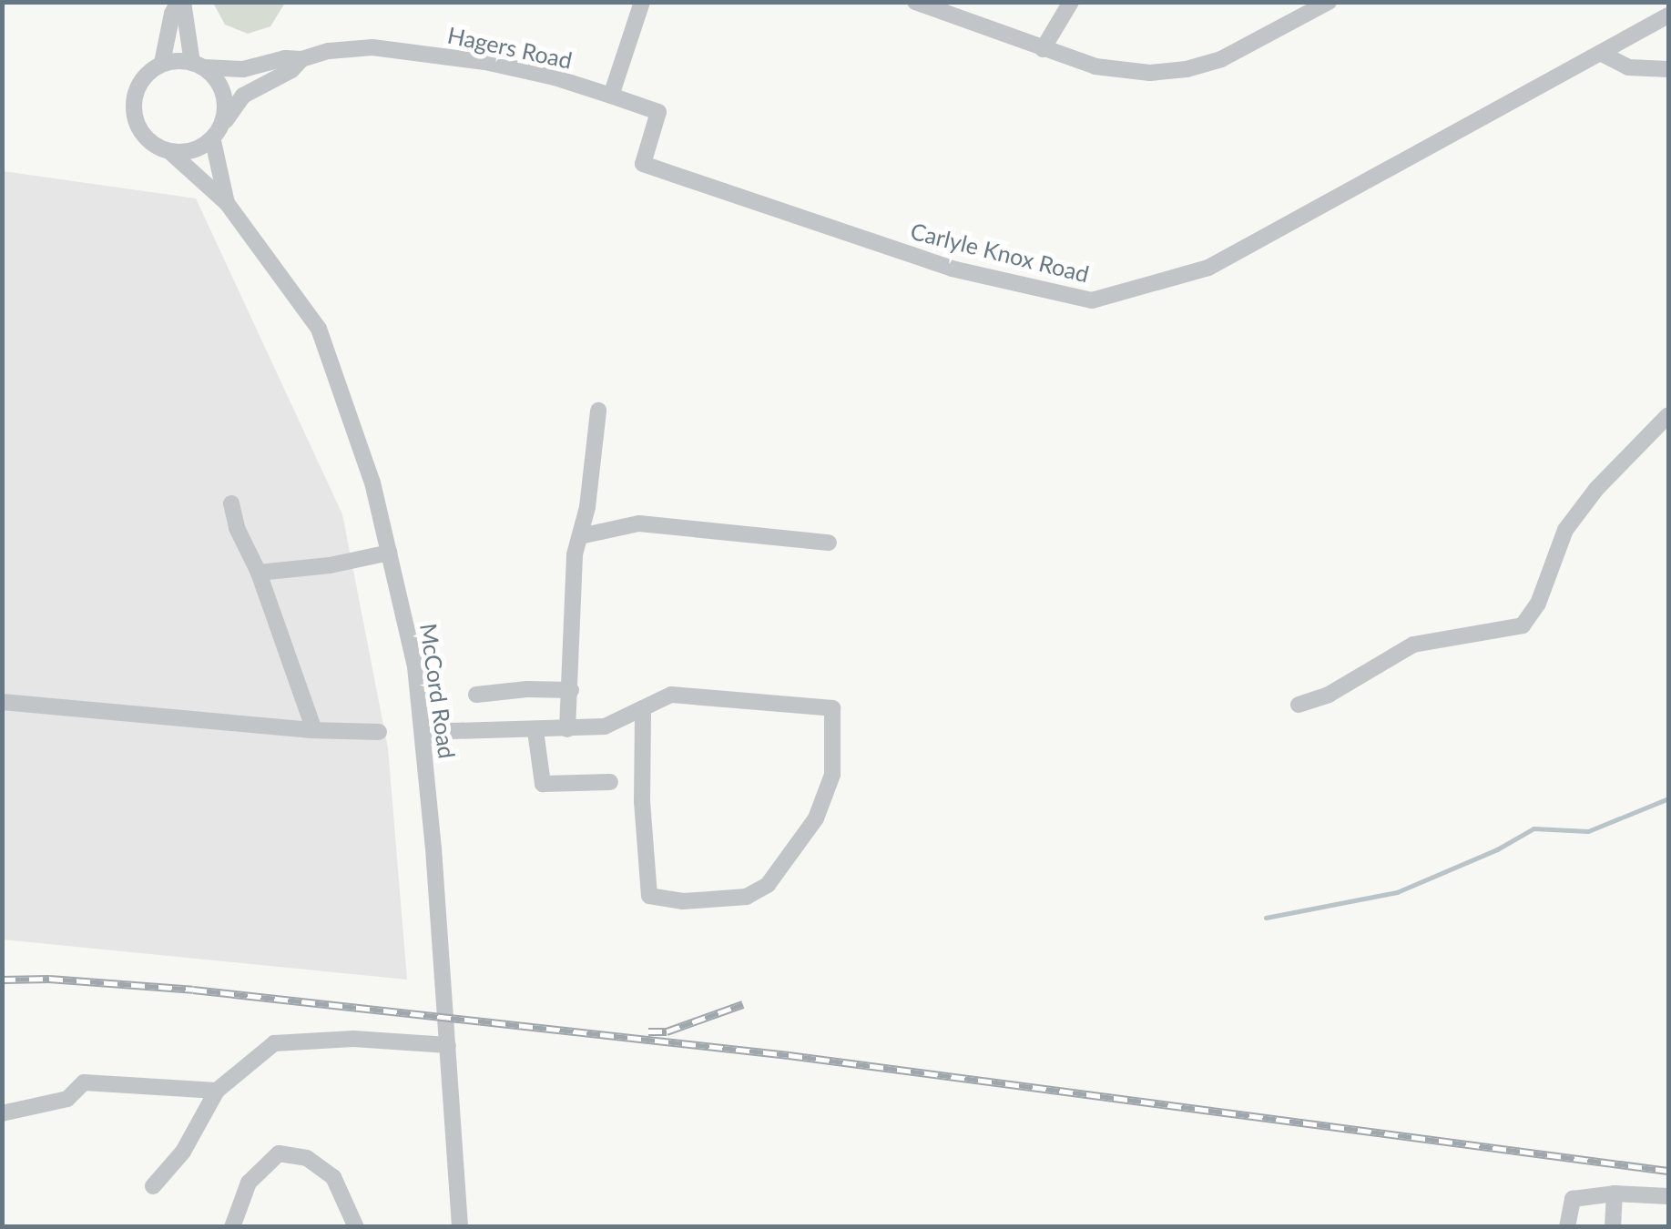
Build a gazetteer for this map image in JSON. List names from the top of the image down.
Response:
{
  "streets": {
    "street": ["Hagers Road", "Carlyle Knox Road", "McCord Road"]
  },
  "crossings": [
    ["Hagers Road", "Carlyle Knox Road"],
    ["Hagers Road", "McCord Road"]
  ]
}
